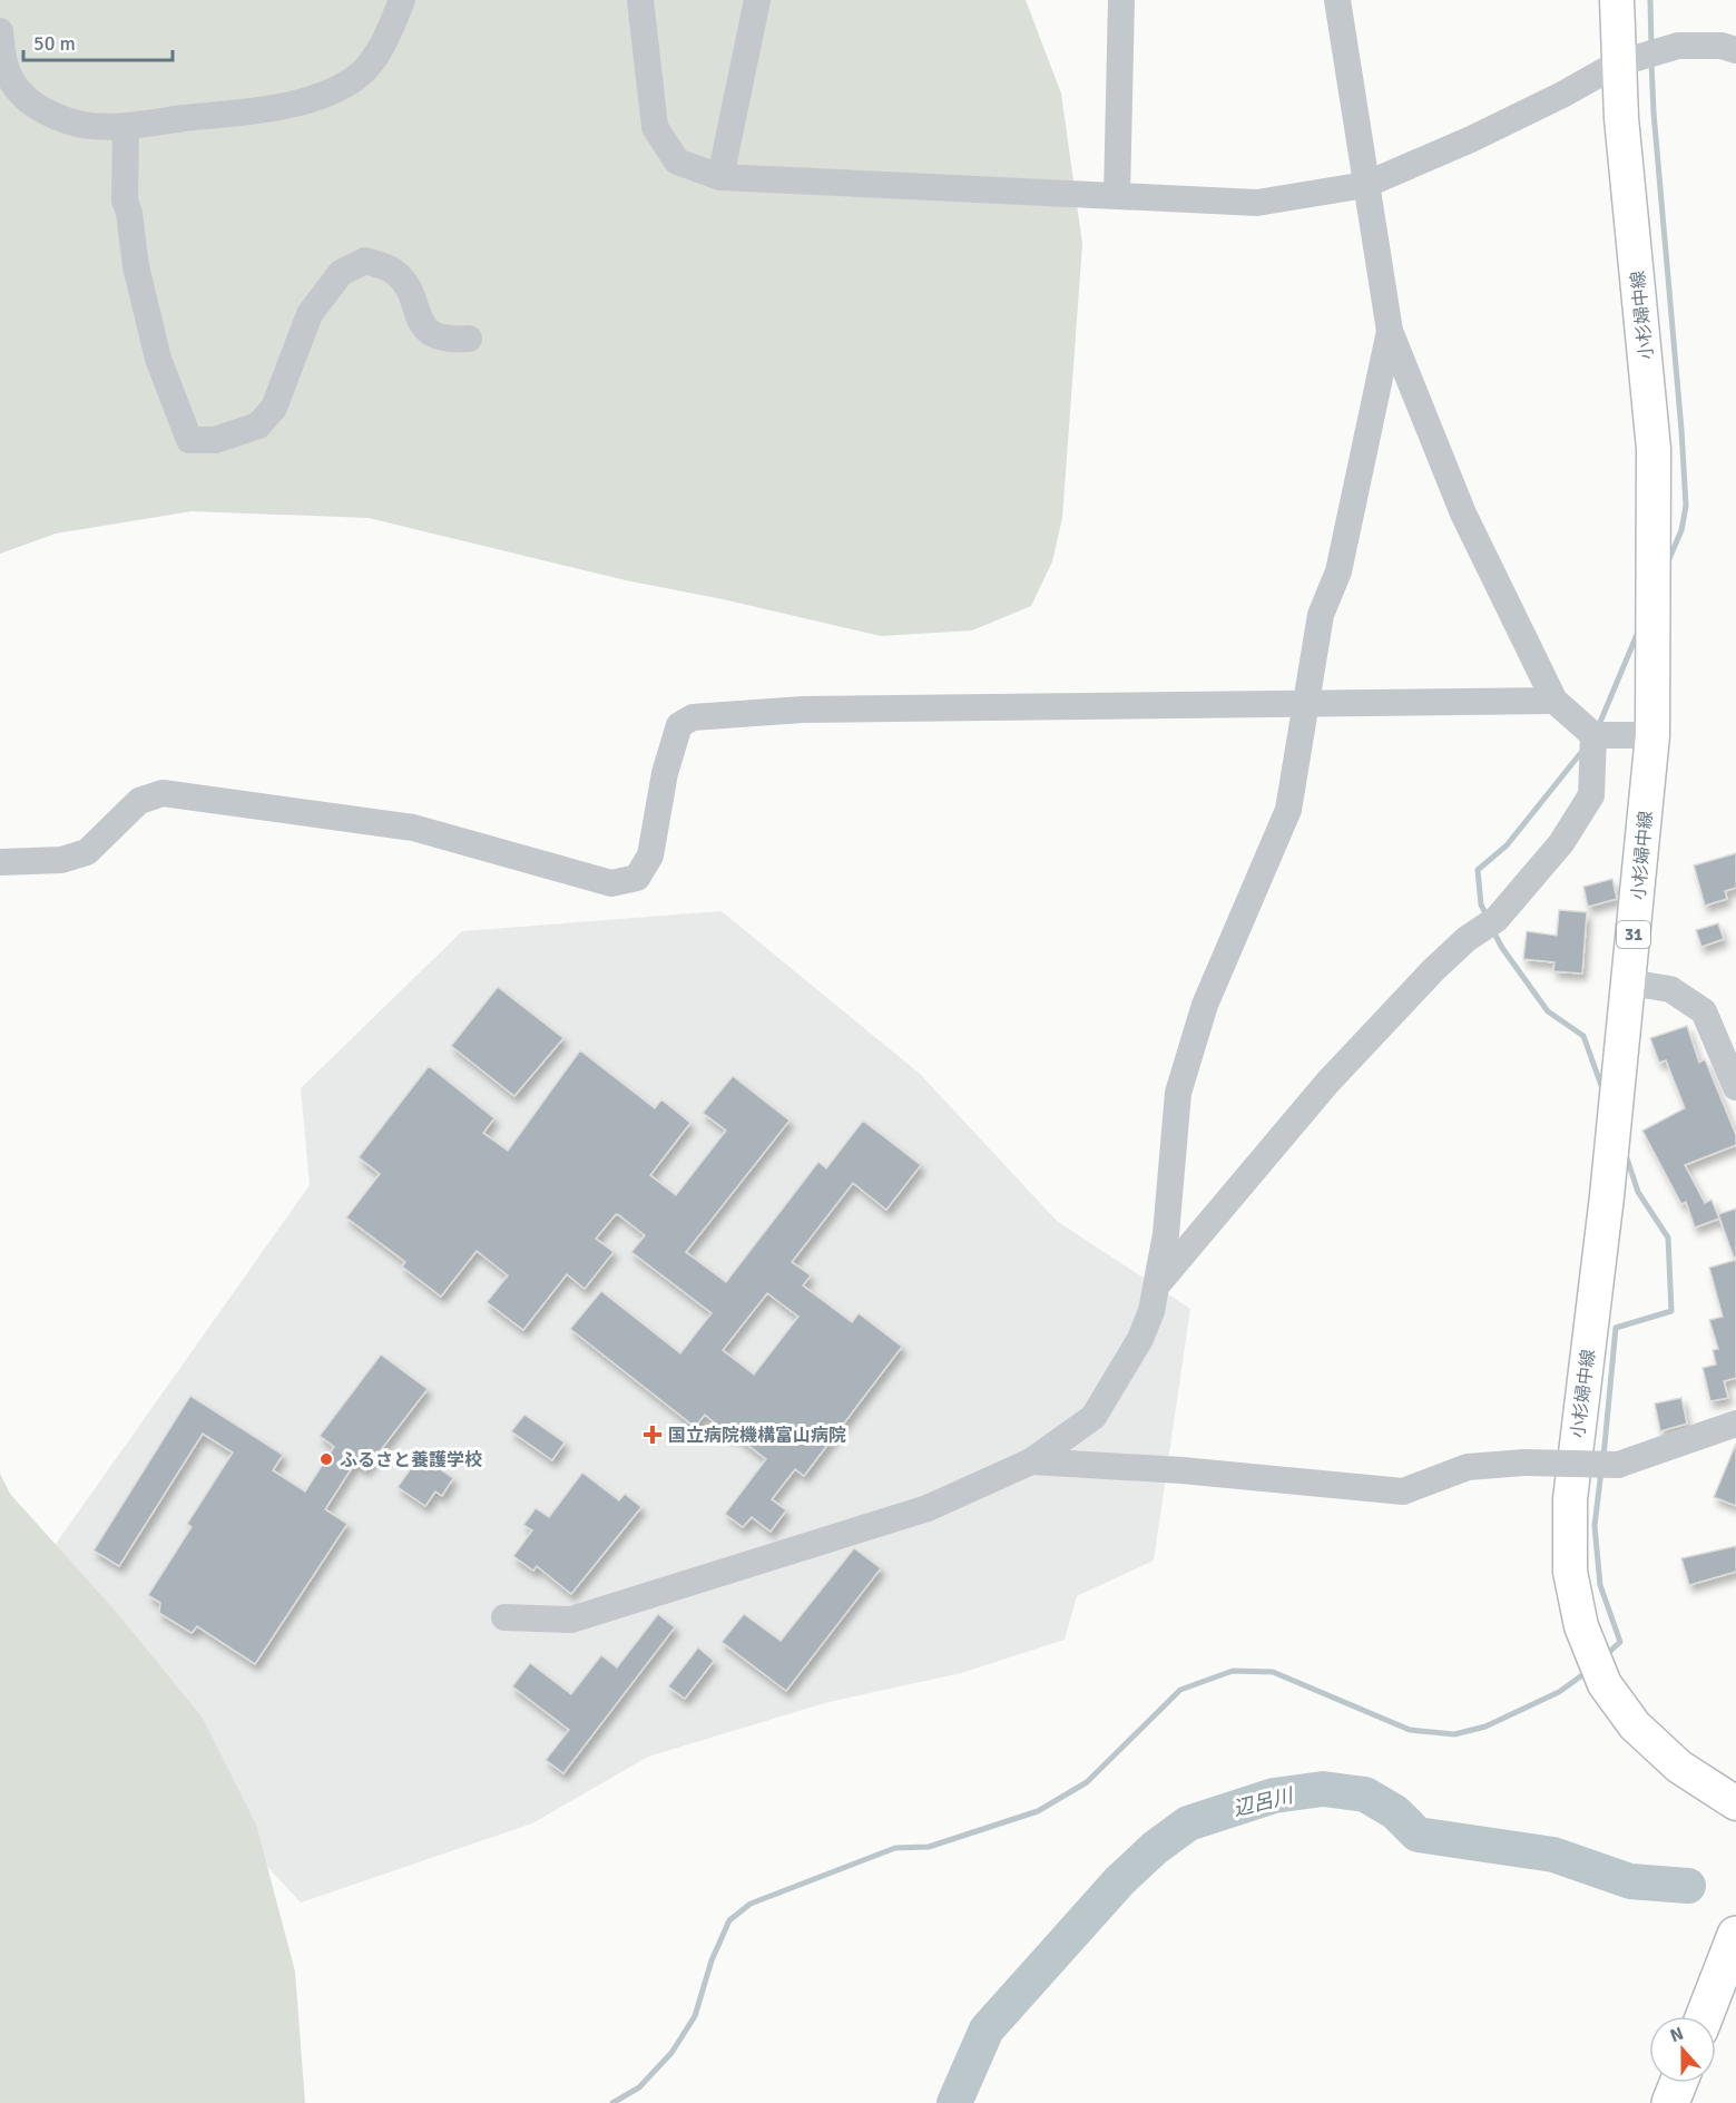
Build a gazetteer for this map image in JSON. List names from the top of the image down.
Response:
{
  "streets": {
    "main road": ["小杉婦中線", "31"]
  },
  "water": ["辺呂川"],
  "places": {
    "health": ["国立病院機構富山病院"],
    "other": ["ふるさと養護学校"]
  },
  "scale_bar": "50 m",
  "north": "top"
}
